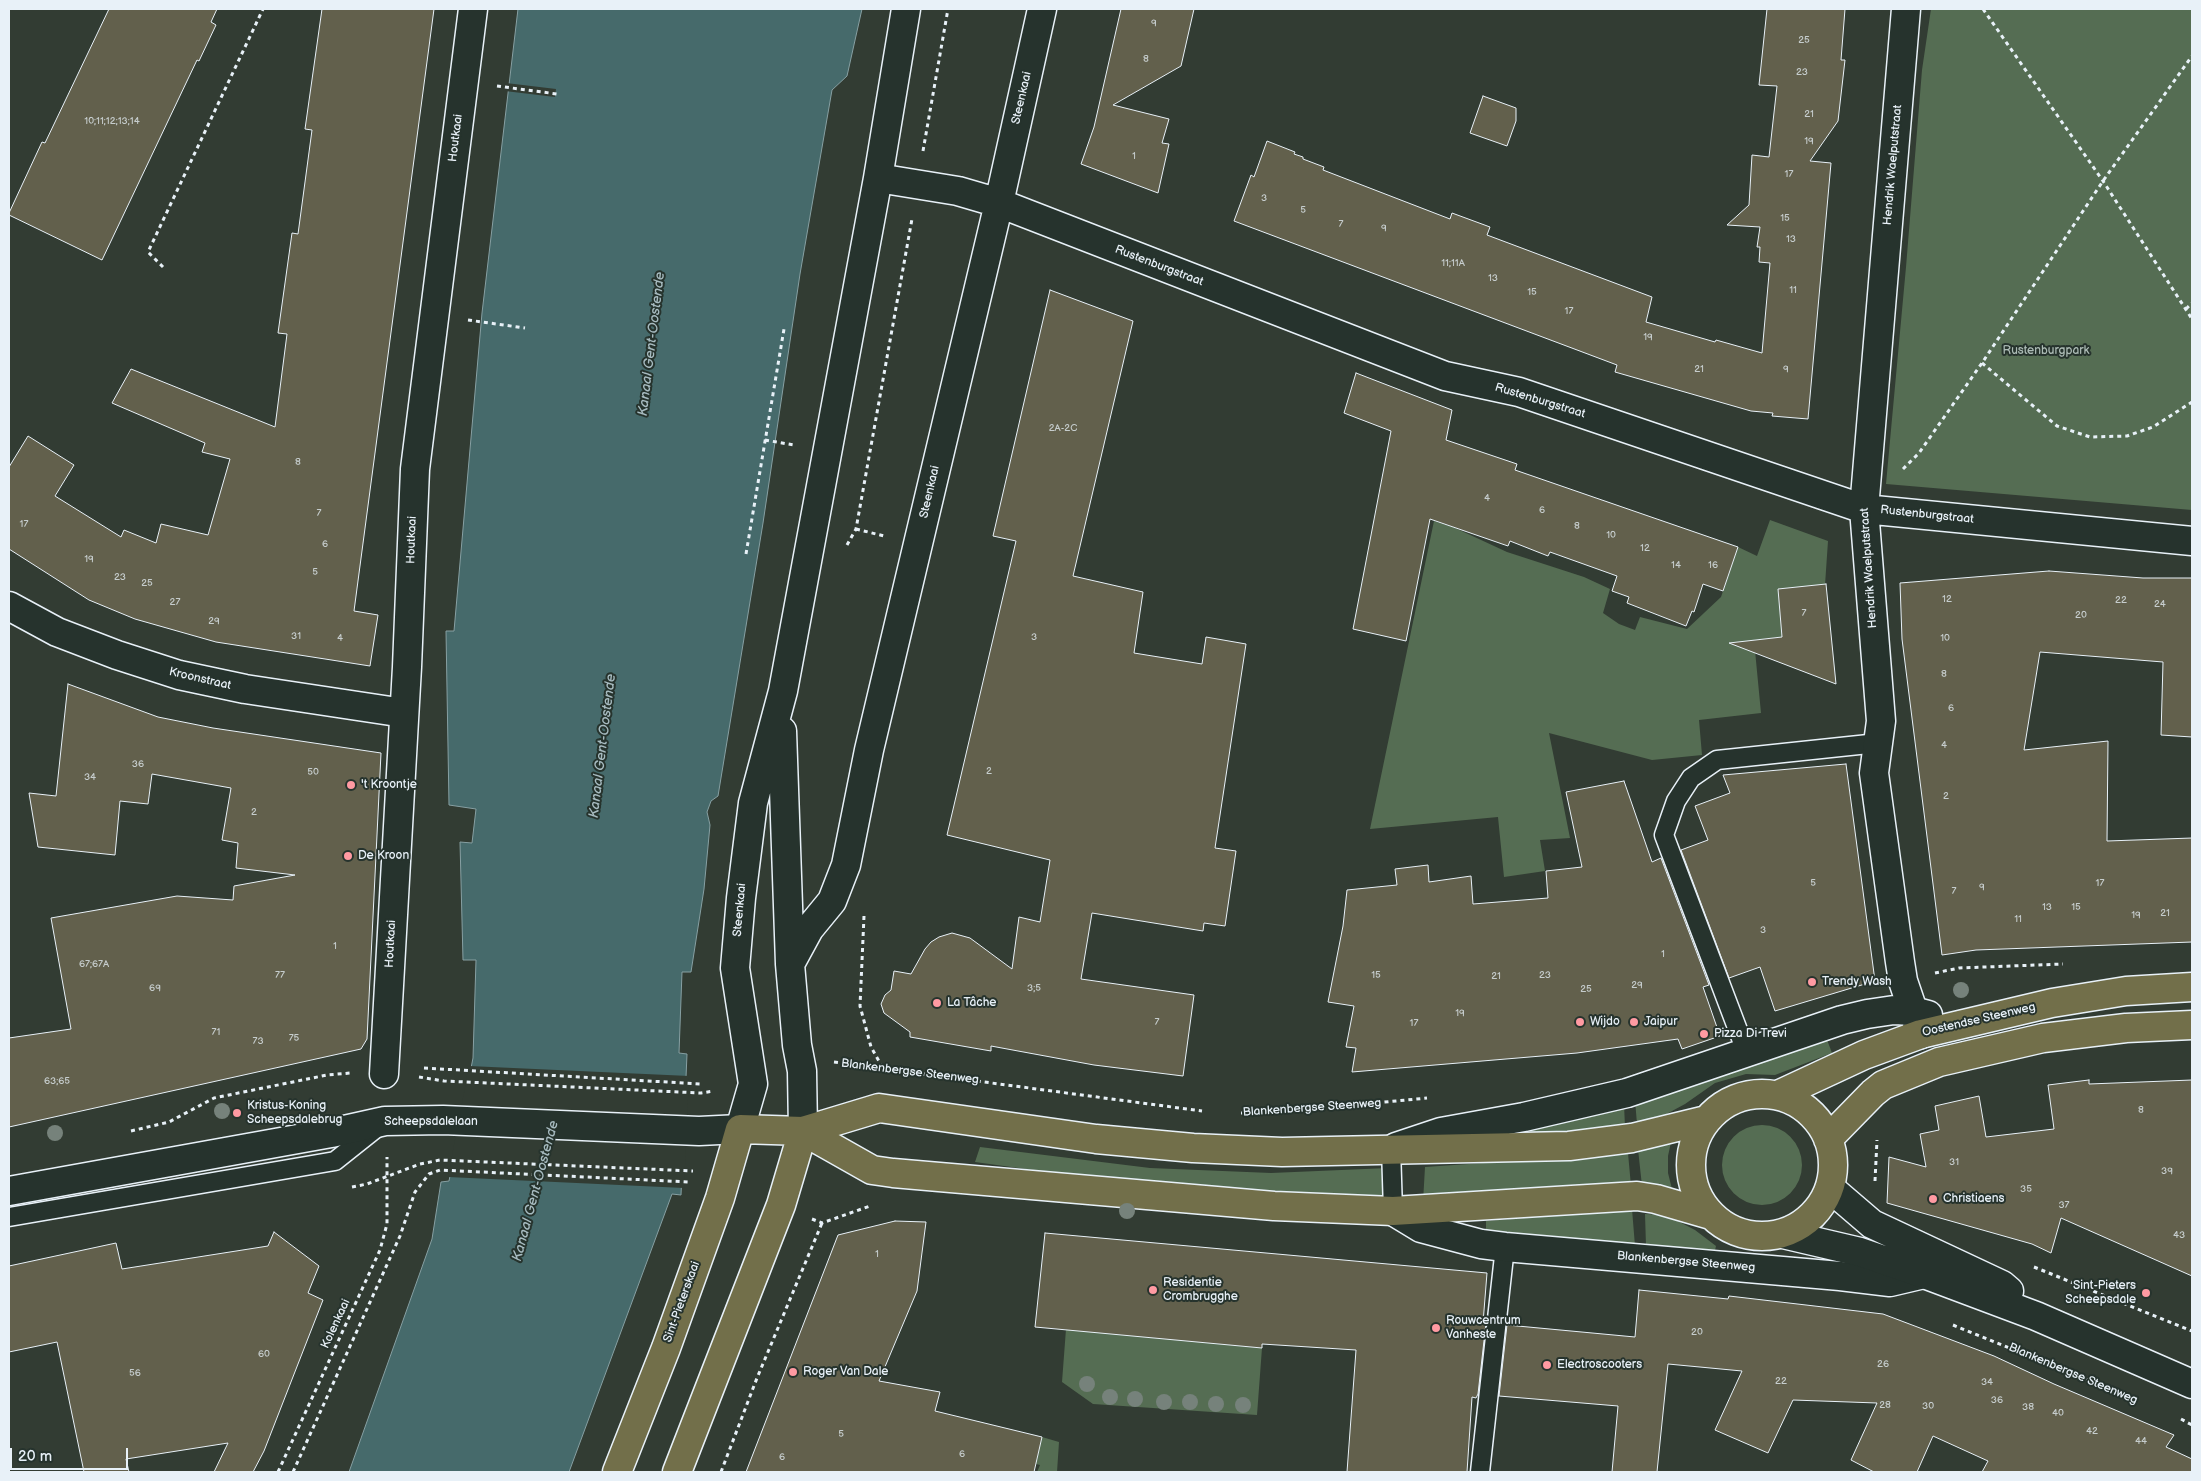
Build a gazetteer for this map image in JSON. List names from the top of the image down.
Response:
{
  "streets": {
    "main road": ["Oostendse Steenweg", "Blankenbergse Steenweg", "Sint-Pieterskaai"],
    "street": [
      "Steenkaai",
      "Houtkaai",
      "Hendrik Waelputstraat",
      "Rustenburgstraat",
      "Kroonstraat",
      "Scheepsdalelaan"
    ],
    "path": ["Kolenkaai"]
  },
  "crossings": [
    ["Steenkaai", "Rustenburgstraat"],
    ["Steenkaai", "Blankenbergse Steenweg"],
    ["Steenkaai", "Scheepsdalelaan"],
    ["Steenkaai", "Sint-Pieterskaai"],
    ["Houtkaai", "Kroonstraat"],
    ["Hendrik Waelputstraat", "Rustenburgstraat"],
    ["Hendrik Waelputstraat", "Oostendse Steenweg"],
    ["Hendrik Waelputstraat", "Blankenbergse Steenweg"],
    ["Oostendse Steenweg", "Blankenbergse Steenweg"],
    ["Blankenbergse Steenweg", "Scheepsdalelaan"],
    ["Blankenbergse Steenweg", "Sint-Pieterskaai"],
    ["Scheepsdalelaan", "Sint-Pieterskaai"]
  ],
  "water": ["Kanaal Gent-Oostende"],
  "parks": ["Rustenburgpark"],
  "places": [
    "'t Kroontje",
    "De Kroon",
    "Trendy Wash",
    "La Tâche",
    "Wijdo",
    "Jaipur",
    "Pizza Di Trevi",
    "Kristus-Koning Scheepsdalebrug",
    "Christiaens",
    "Residentie Crombrugghe",
    "Sint-Pieters Scheepsdale",
    "Rouwcentrum Vanheste",
    "Electroscooters",
    "Roger Van Dale"
  ],
  "house_numbers": [
    "9",
    "25",
    "8",
    "23",
    "21",
    "10;11;12;13;14",
    "19",
    "1",
    "17",
    "3",
    "5",
    "15",
    "7",
    "9",
    "13",
    "11;11A",
    "13",
    "11",
    "15",
    "17",
    "19",
    "21",
    "9",
    "2A-2C",
    "8",
    "4",
    "6",
    "7",
    "17",
    "8",
    "10",
    "6",
    "12",
    "19",
    "14",
    "16",
    "5",
    "23",
    "25",
    "12",
    "22",
    "27",
    "24",
    "7",
    "20",
    "29",
    "31",
    "3",
    "4",
    "10",
    "8",
    "6",
    "4",
    "36",
    "2",
    "50",
    "34",
    "2",
    "2",
    "5",
    "17",
    "9",
    "7",
    "13",
    "15",
    "21",
    "19",
    "11",
    "3",
    "1",
    "1",
    "67;67A",
    "77",
    "15",
    "23",
    "21",
    "29",
    "69",
    "3;5",
    "25",
    "19",
    "7",
    "17",
    "71",
    "75",
    "73",
    "63;65",
    "8",
    "31",
    "39",
    "35",
    "37",
    "43",
    "1",
    "20",
    "60",
    "26",
    "56",
    "22",
    "34",
    "36",
    "28",
    "30",
    "38",
    "40",
    "42",
    "5",
    "44",
    "6",
    "6"
  ],
  "scale_bar": "20 m"
}
